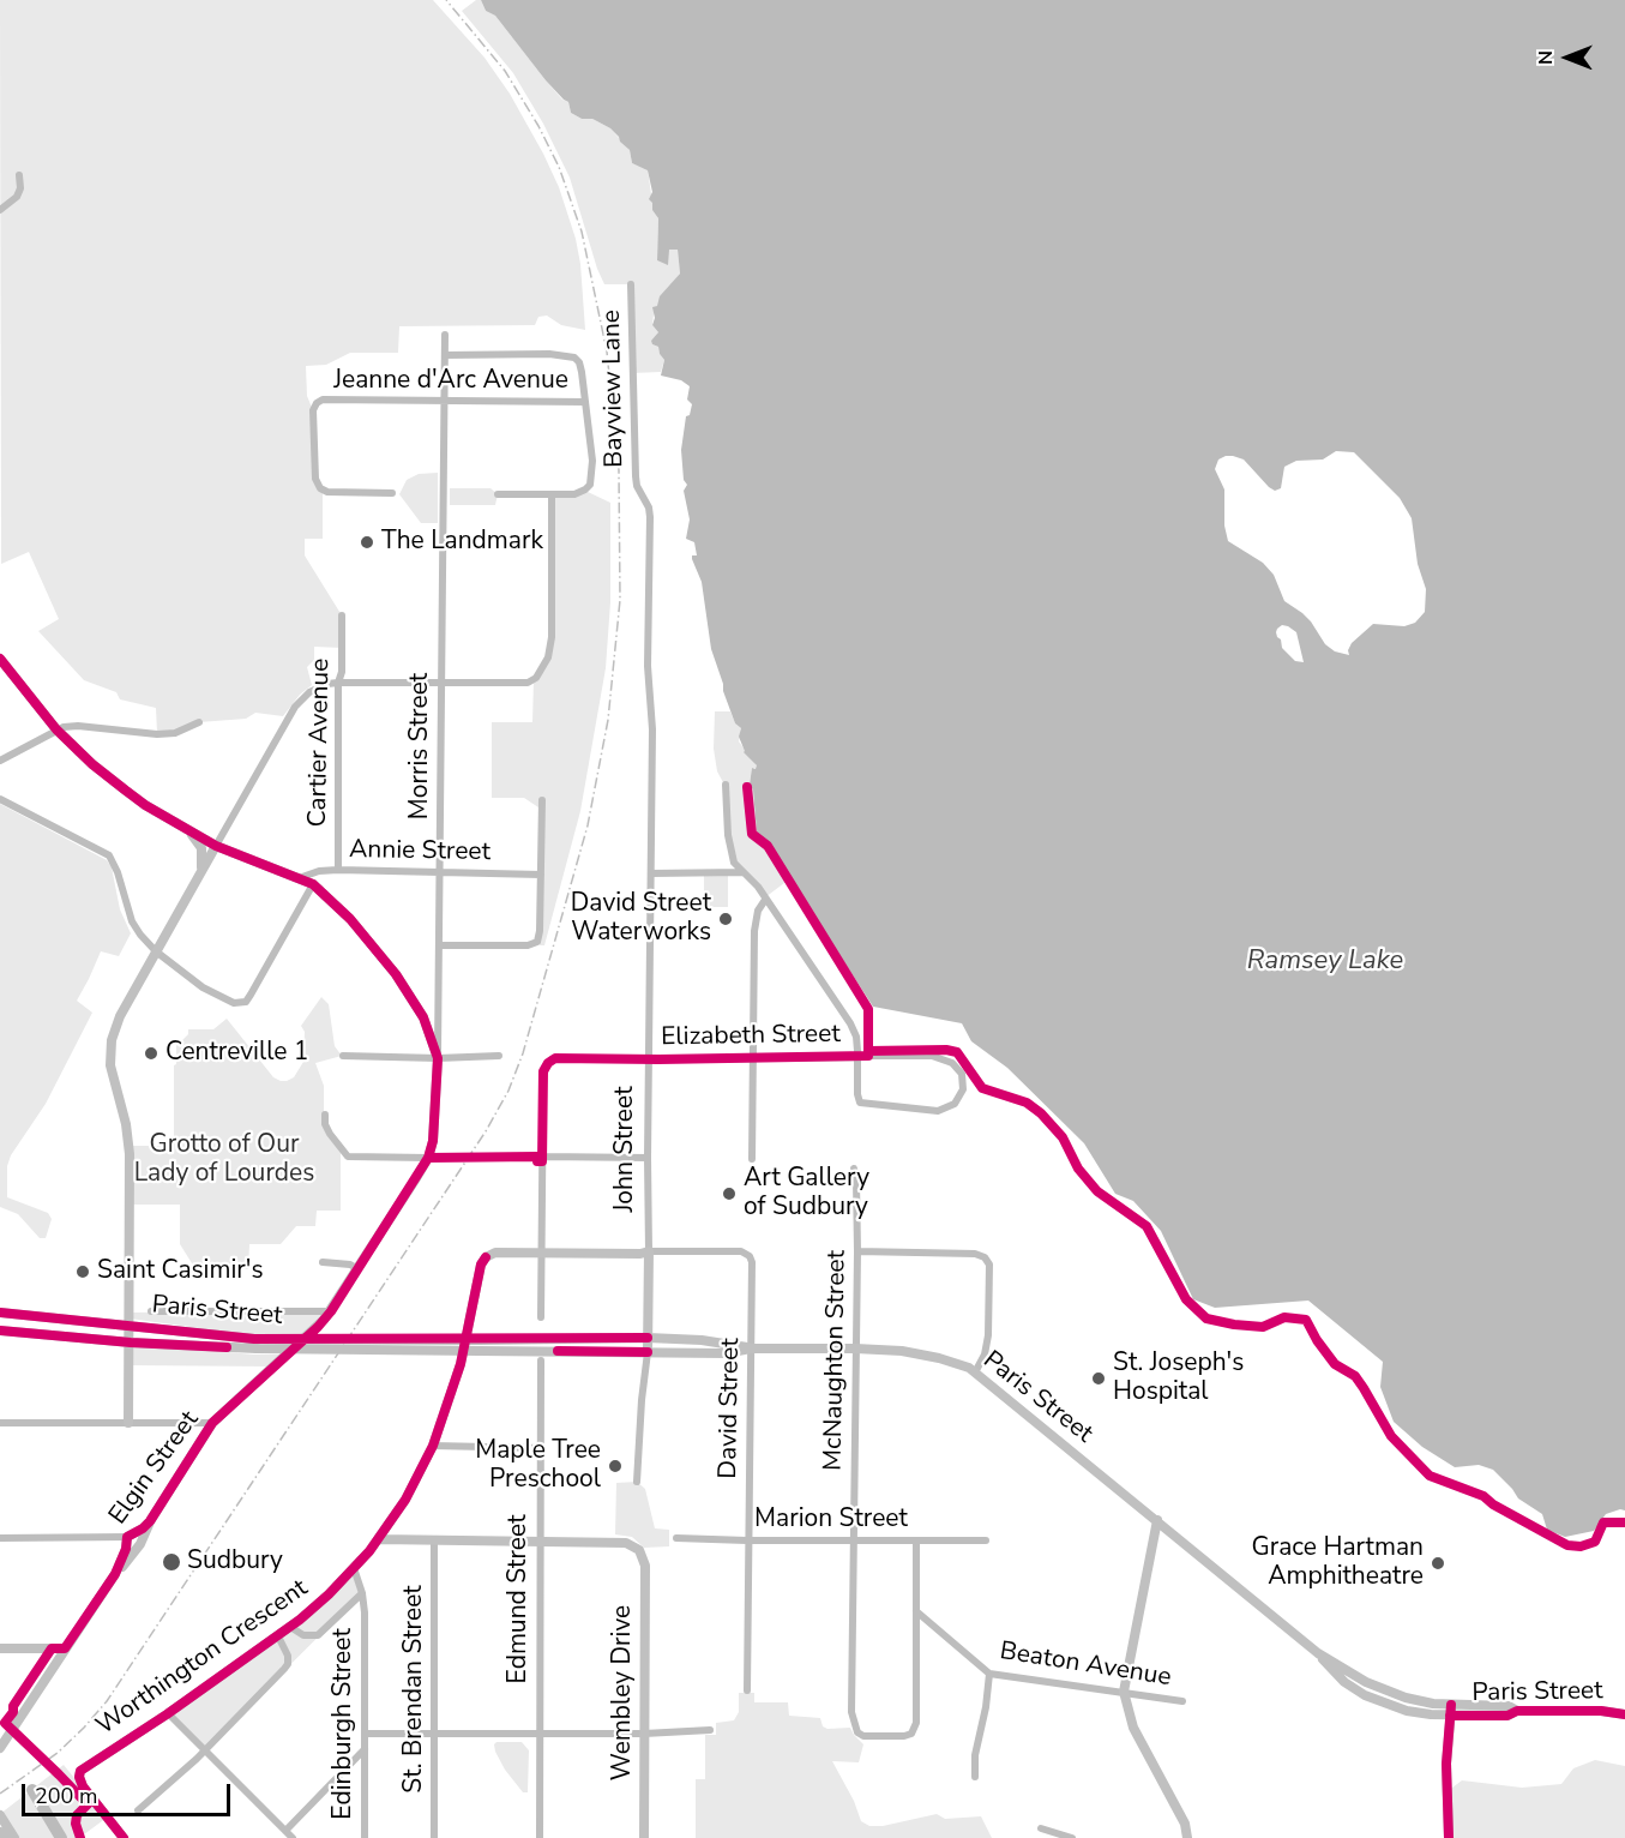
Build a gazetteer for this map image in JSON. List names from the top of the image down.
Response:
{
  "streets": {
    "main road": [
      "Morris Street",
      "John Street",
      "Paris Street",
      "Elgin Street",
      "Worthington Crescent",
      "Wembley Drive"
    ],
    "street": [
      "Jeanne d'Arc Avenue",
      "Bayview Lane",
      "Cartier Avenue",
      "Annie Street",
      "Elizabeth Street",
      "McNaughton Street",
      "David Street",
      "Marion Street",
      "Edmund Street",
      "Beaton Avenue",
      "St. Brendan Street",
      "Edinburgh Street"
    ]
  },
  "crossings": [
    ["Jeanne d'Arc Avenue", "Morris Street"],
    ["Bayview Lane", "John Street"],
    ["Cartier Avenue", "Annie Street"],
    ["Morris Street", "Annie Street"],
    ["Morris Street", "Elgin Street"],
    ["Elizabeth Street", "John Street"],
    ["John Street", "Paris Street"],
    ["John Street", "David Street"],
    ["Paris Street", "McNaughton Street"],
    ["Paris Street", "David Street"],
    ["McNaughton Street", "Marion Street"],
    ["McNaughton Street", "Beaton Avenue"],
    ["David Street", "Marion Street"],
    ["Edmund Street", "Wembley Drive"],
    ["Worthington Crescent", "Edinburgh Street"]
  ],
  "water": ["Ramsey Lake"],
  "parks": ["Grotto of Our Lady of Lourdes"],
  "places": [
    "The Landmark",
    "David Street Waterworks",
    "Centreville 1",
    "Art Gallery of Sudbury",
    "Saint Casimir's",
    "St. Joseph's Hospital",
    "Maple Tree Preschool",
    "Sudbury",
    "Grace Hartman Amphitheatre"
  ],
  "scale_bar": "200 m",
  "north": "left"
}
